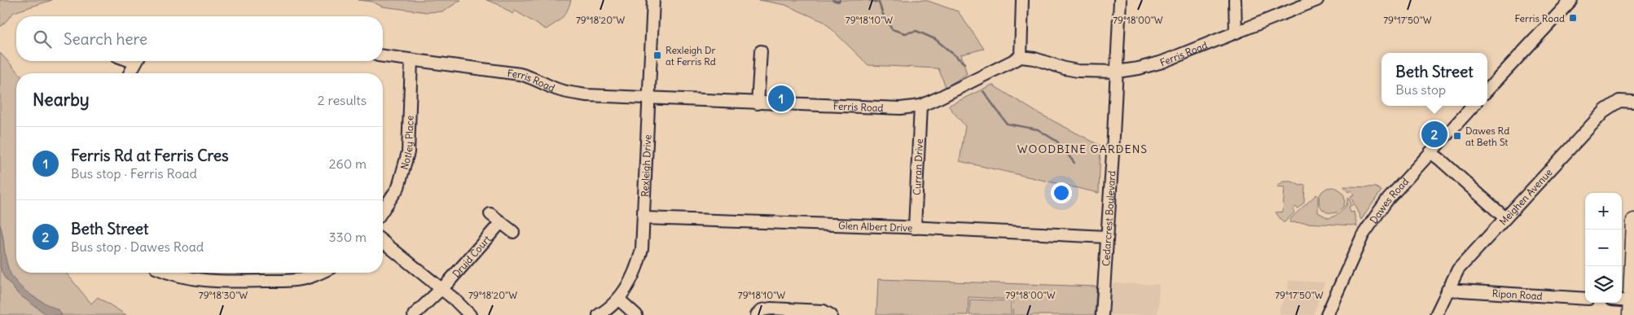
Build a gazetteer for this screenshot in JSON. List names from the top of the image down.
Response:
{
  "streets": {
    "street": [
      "Ferris Road",
      "Notley Place",
      "Rexleigh Drive",
      "Curran Drive",
      "Meighen Avenue",
      "Dawes Road",
      "Cedarcrest Boulevard",
      "Glen Albert Drive",
      "Druid Court",
      "Ripon Road"
    ]
  },
  "crossings": [
    ["Ferris Road", "Notley Place"],
    ["Ferris Road", "Rexleigh Drive"],
    ["Ferris Road", "Curran Drive"],
    ["Ferris Road", "Cedarcrest Boulevard"],
    ["Rexleigh Drive", "Glen Albert Drive"],
    ["Curran Drive", "Glen Albert Drive"],
    ["Meighen Avenue", "Ripon Road"],
    ["Cedarcrest Boulevard", "Glen Albert Drive"]
  ],
  "districts": ["WOODBINE GARDENS"],
  "places": {
    "transit": ["Ferris Road", "Rexleigh Dr at Ferris Rd", "Dawes Rd at Beth St"]
  },
  "page": {
    "search": "Search here",
    "popup": ["Beth Street", "Bus stop"],
    "heading": ["Nearby", "2 results"],
    "pins": ["1", "2"],
    "list": [
      {
        "mark": "1",
        "name": "Ferris Rd at Ferris Cres",
        "note": "Bus stop · Ferris Road",
        "value": "260 m"
      },
      {
        "mark": "2",
        "name": "Beth Street",
        "note": "Bus stop · Dawes Road",
        "value": "330 m"
      }
    ],
    "map_buttons": ["+", "−"]
  },
  "coordinates": [
    "79°18'20\"W",
    "79°18'00\"W",
    "79°17'50\"W",
    "79°18'10\"W",
    "79°18'30\"W"
  ]
}
